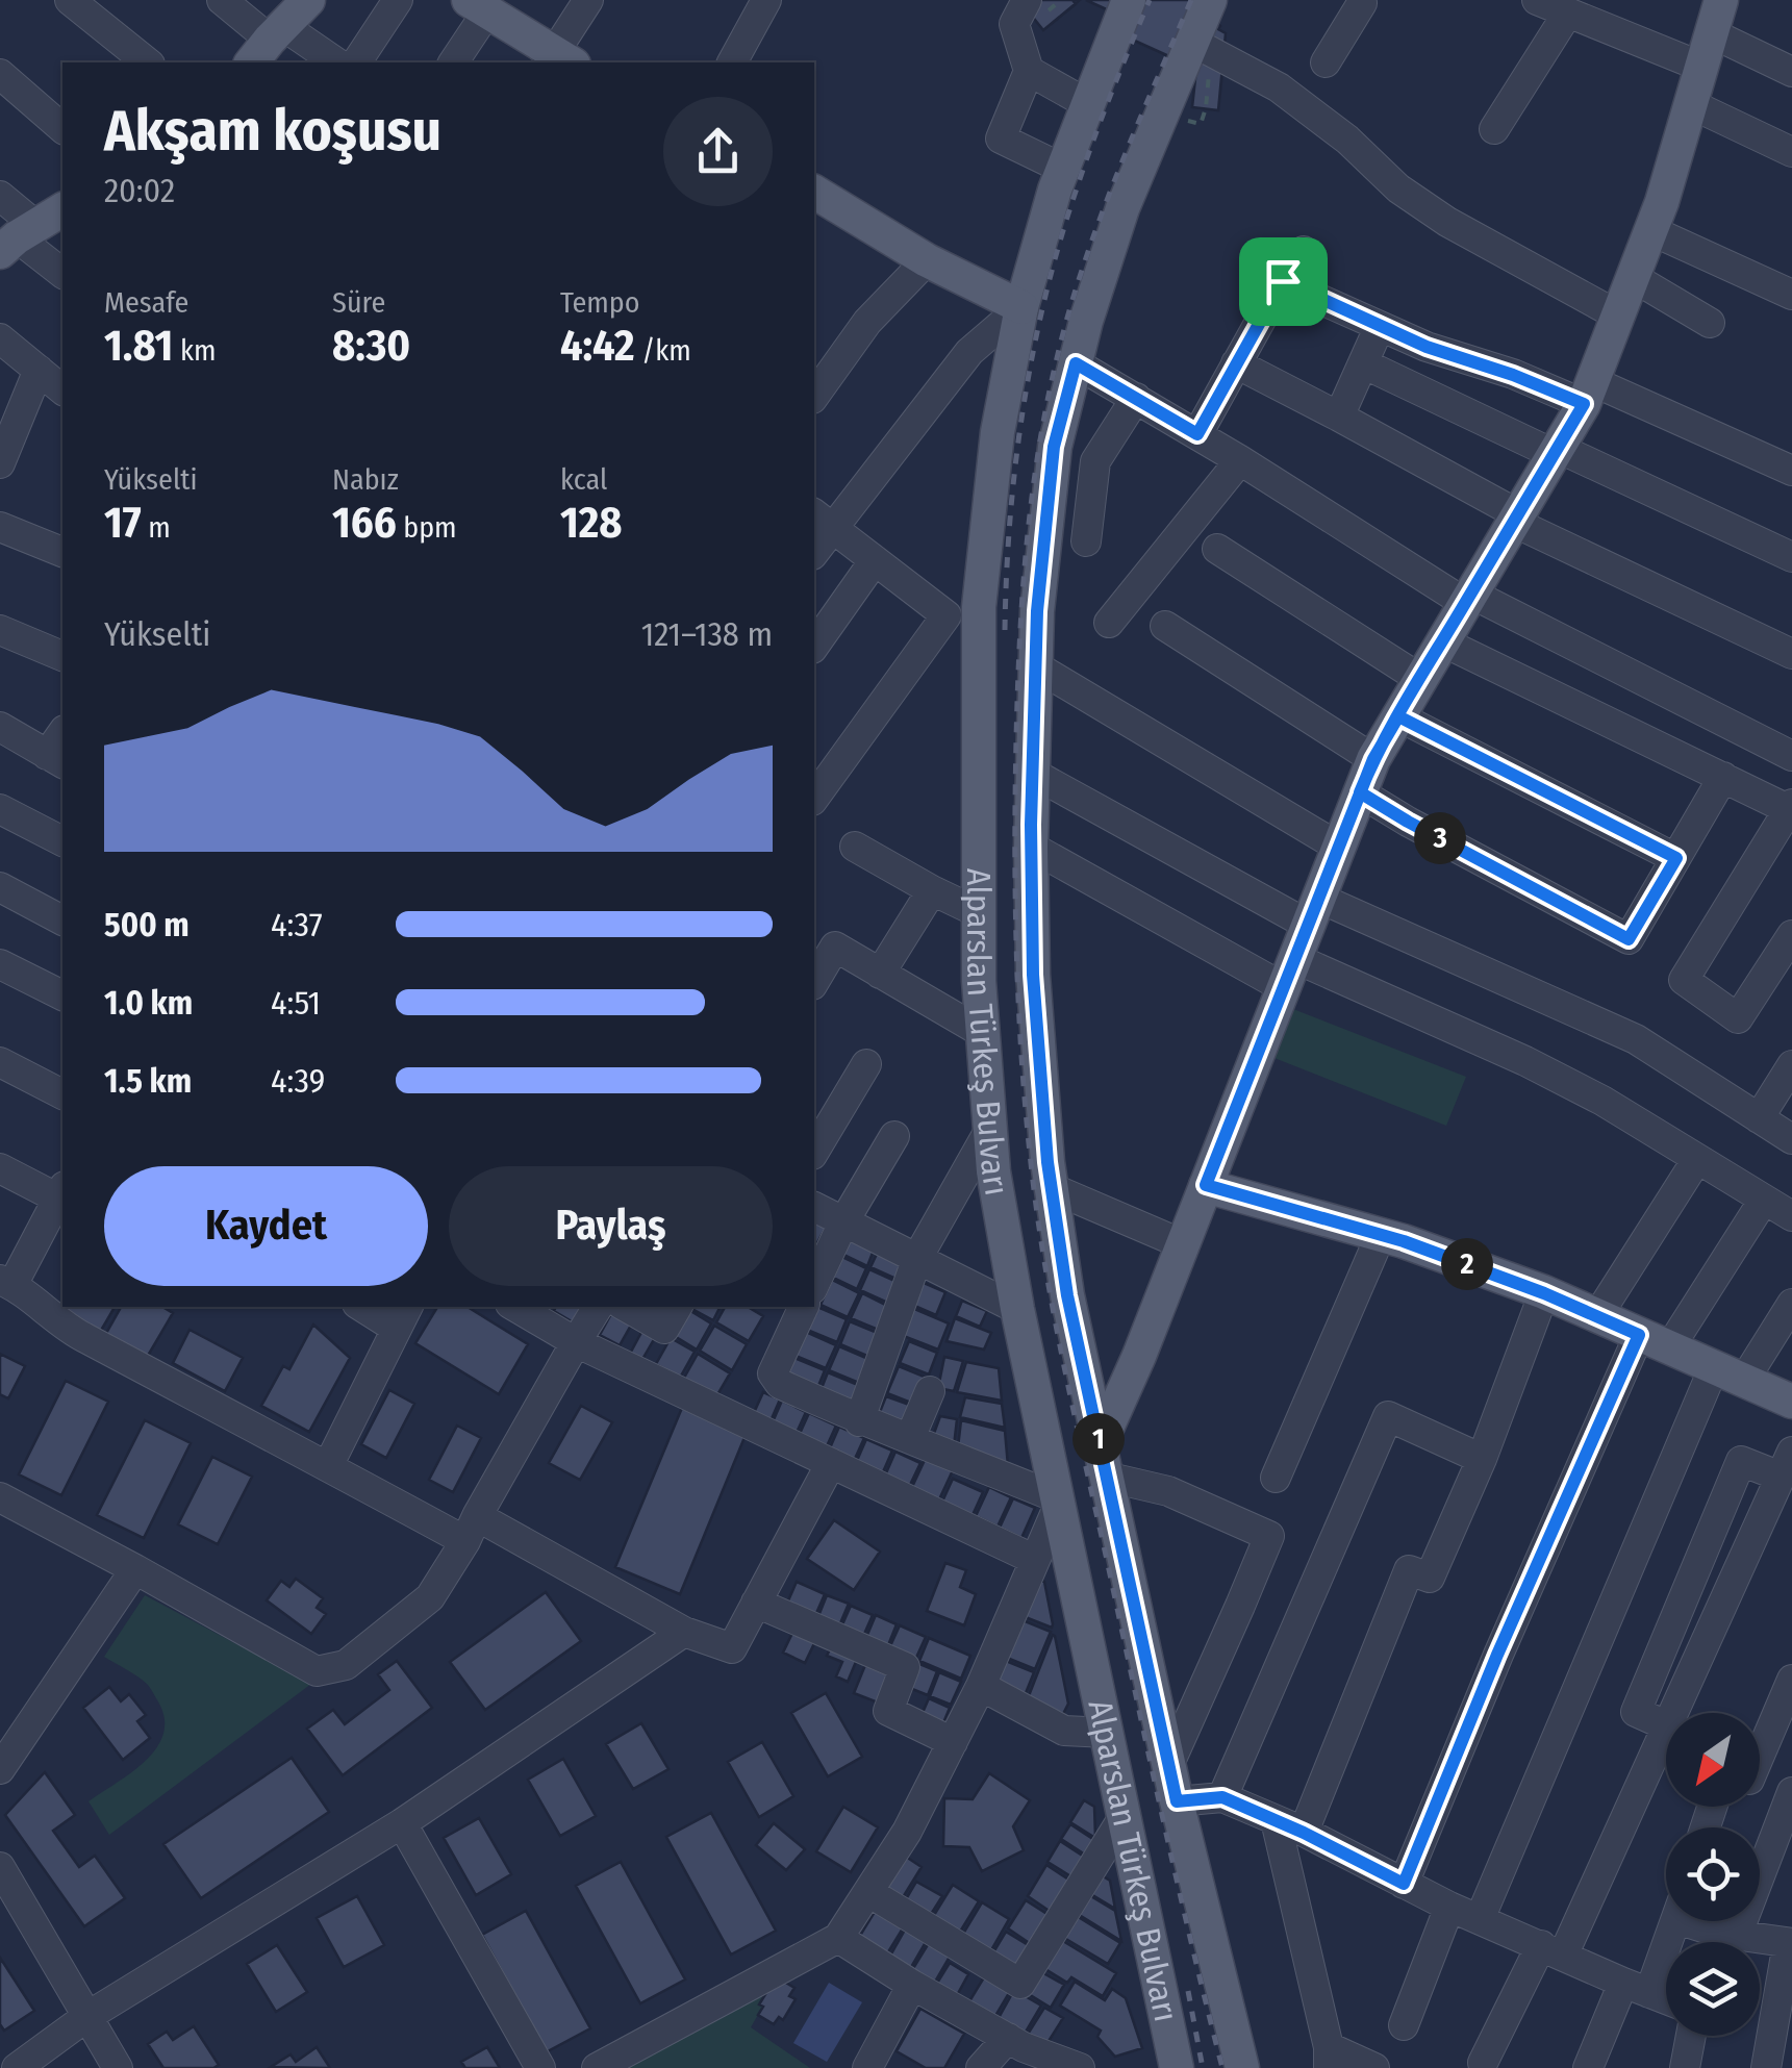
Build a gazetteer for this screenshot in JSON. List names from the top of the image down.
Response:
{
  "streets": {
    "main road": ["Alparslan Türkeş Bulvarı"]
  },
  "north": "bottom left",
  "page": {
    "heading": ["Akşam koşusu", "20:02"],
    "stats": [
      ["Mesafe", "1.81 km"],
      ["Süre", "8:30"],
      ["Tempo", "4:42 /km"],
      ["Yükselti", "17 m"],
      ["Nabız", "166 bpm"],
      ["kcal", "128"]
    ],
    "chart": ["Yükselti", "121–138 m"],
    "pins": ["3", "2", "1"],
    "list": [
      {
        "name": "500 m",
        "note": "4:37"
      },
      {
        "name": "1.0 km",
        "note": "4:51"
      },
      {
        "name": "1.5 km",
        "note": "4:39"
      }
    ],
    "buttons": ["Kaydet", "Paylaş"]
  }
}
